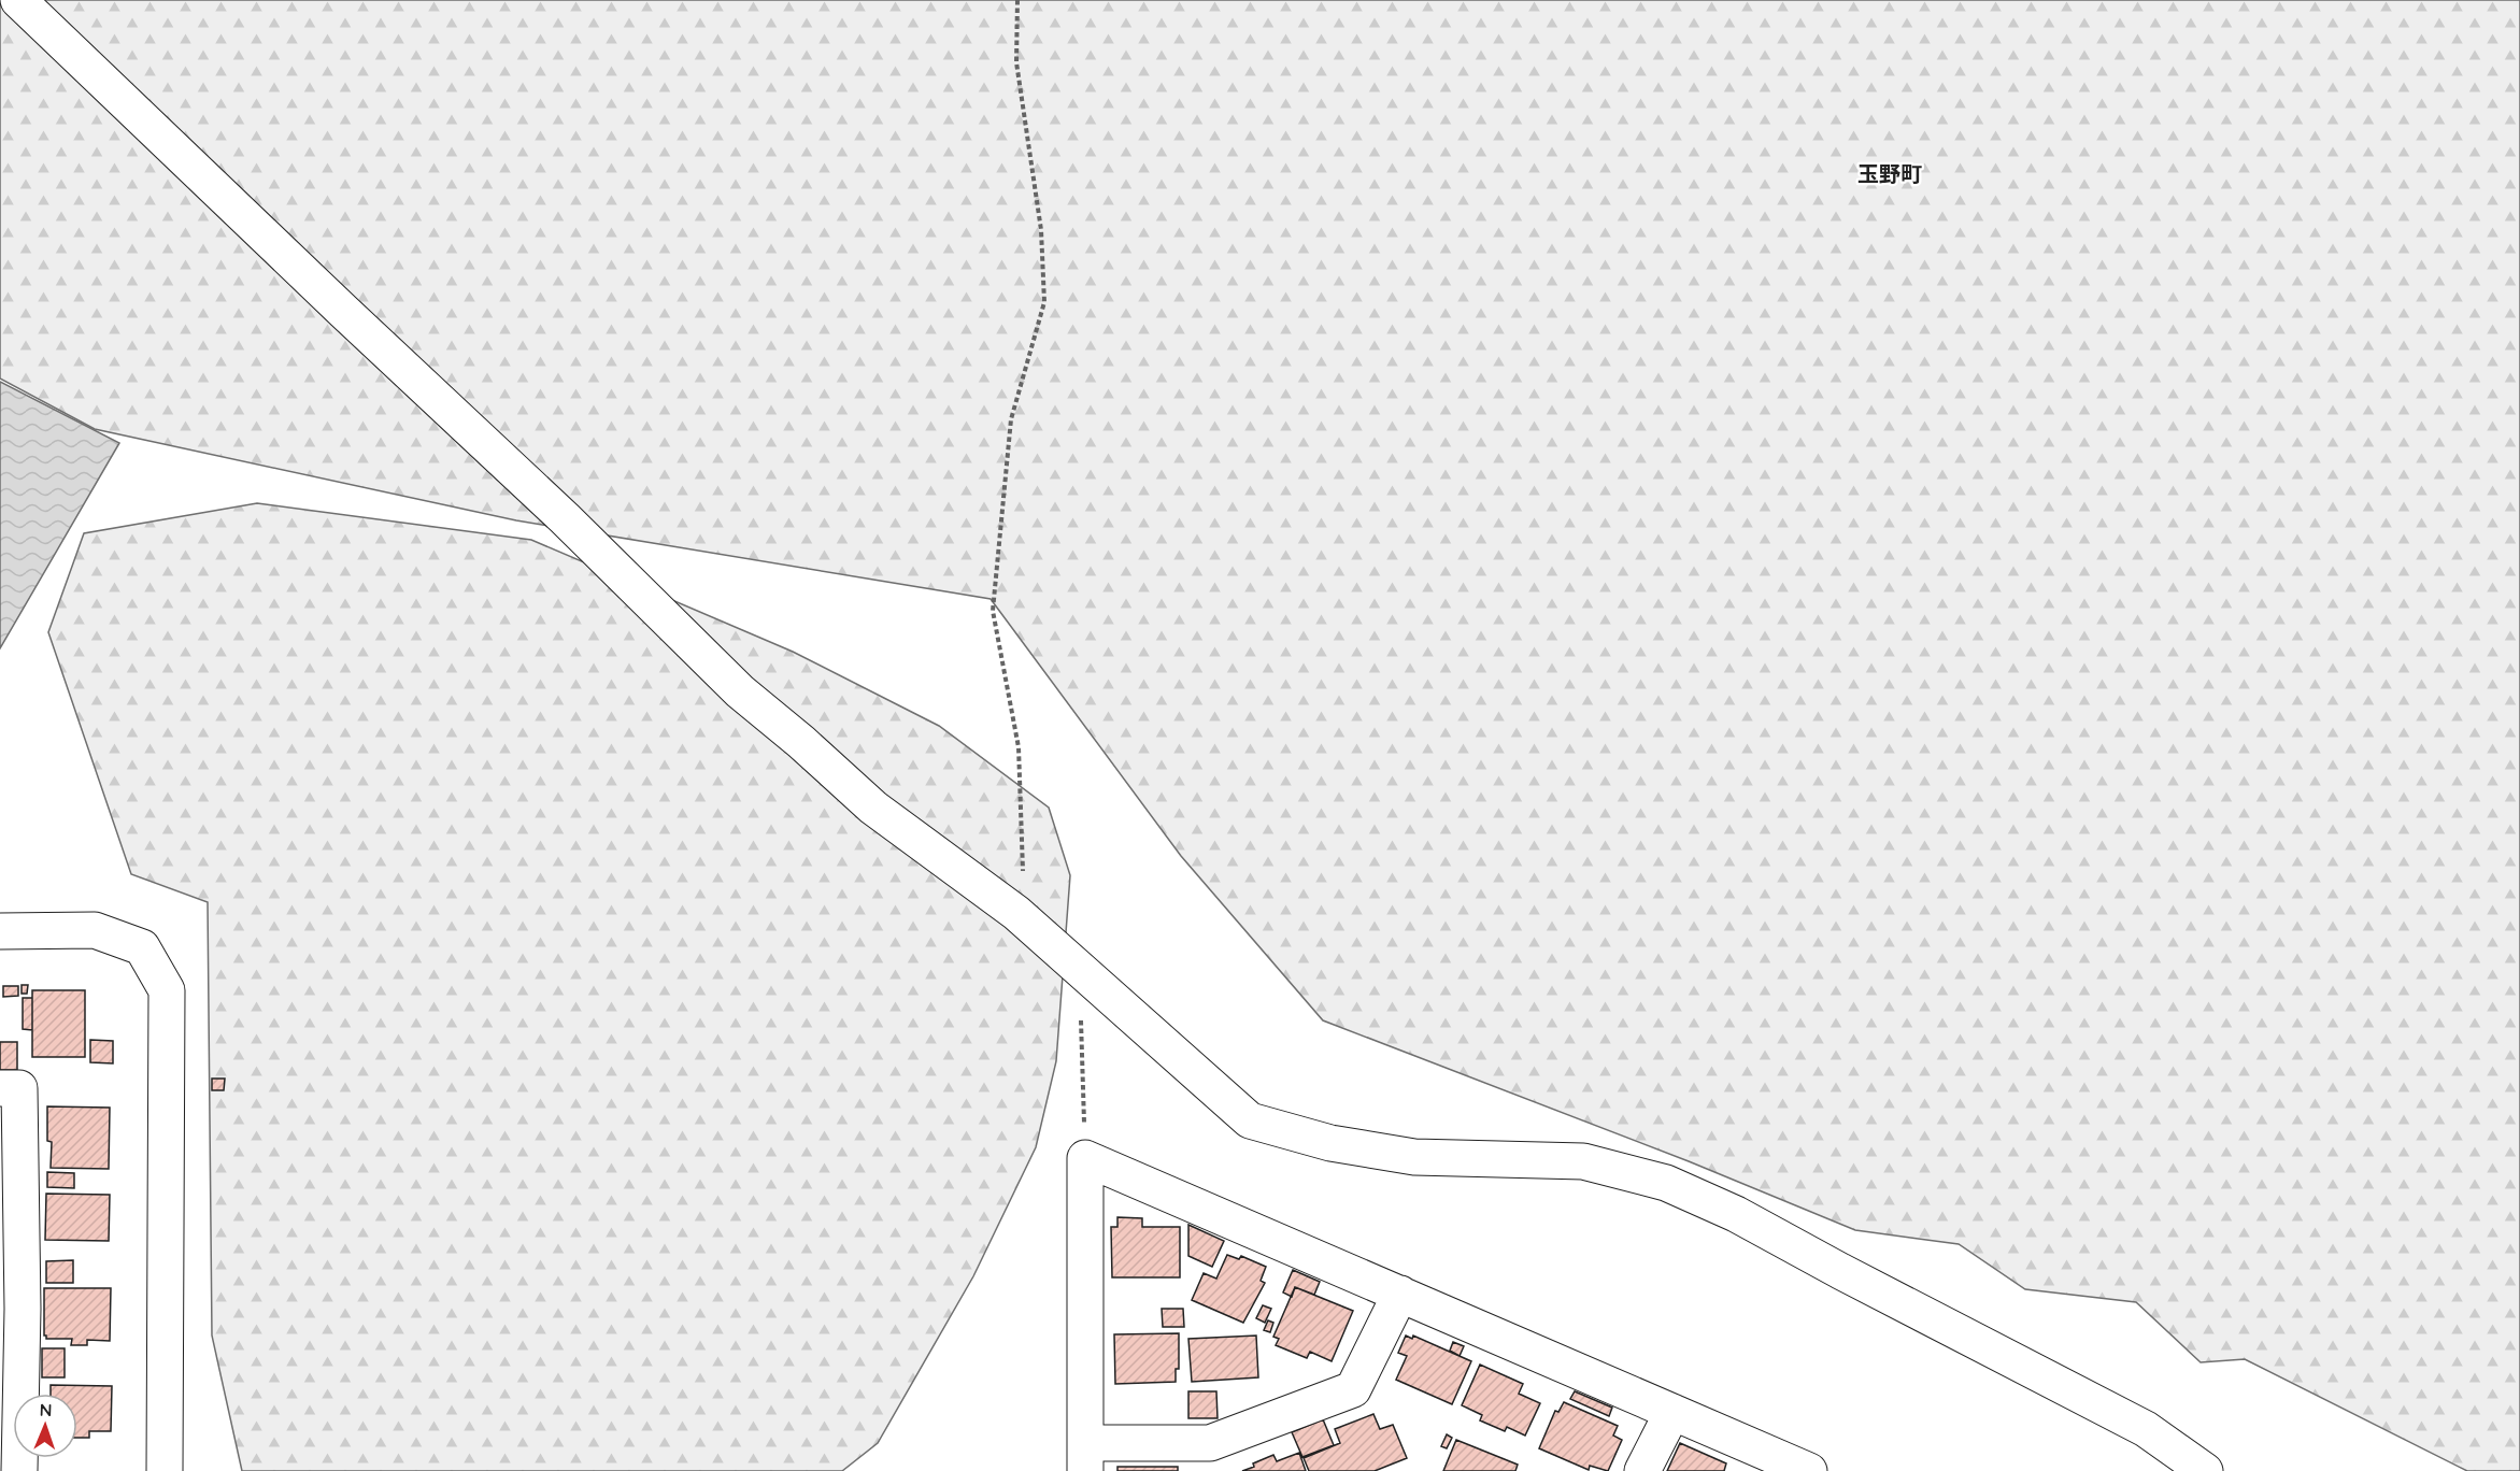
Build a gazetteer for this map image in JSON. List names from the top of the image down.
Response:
{
  "districts": ["玉野町"],
  "north": "top"
}
